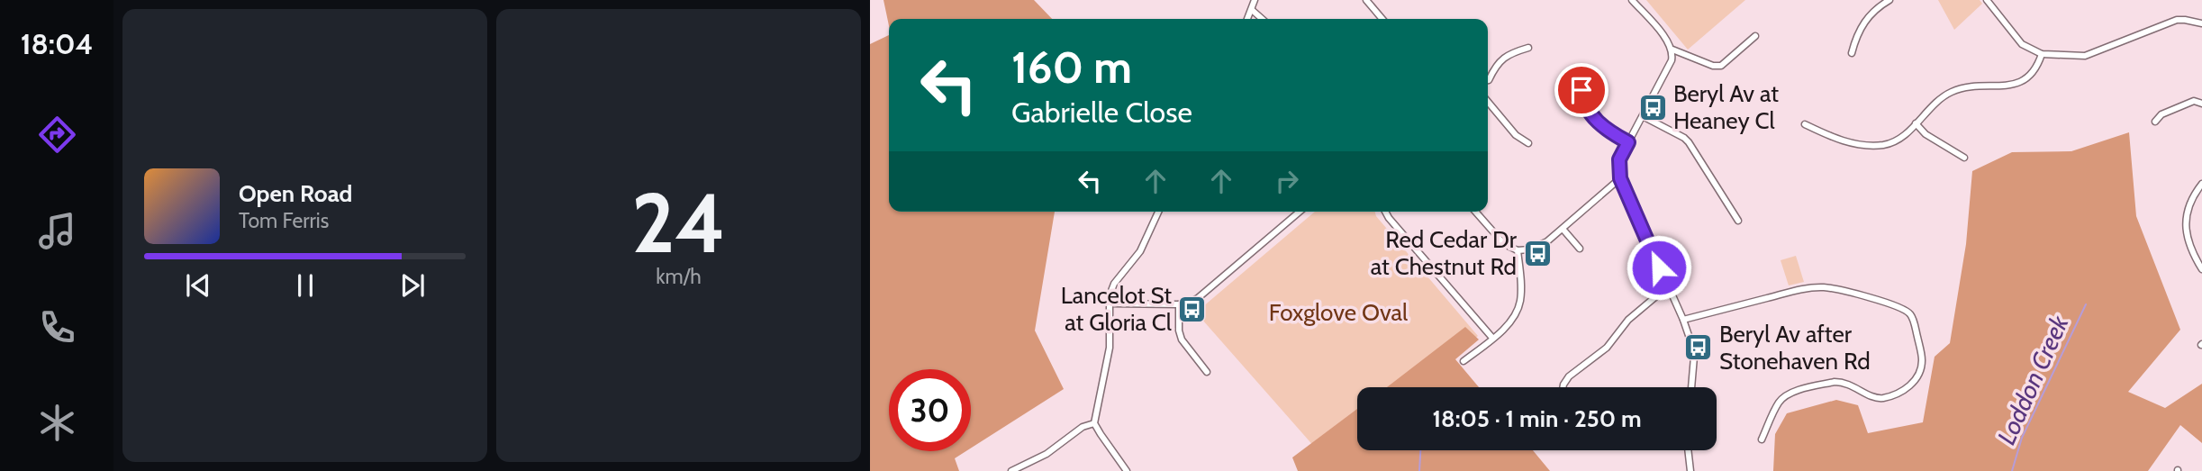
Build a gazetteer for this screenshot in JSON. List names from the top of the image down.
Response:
{
  "water": ["Loddon Creek"],
  "parks": ["Foxglove Oval"],
  "places": {
    "bus stop": [
      "Beryl Av at Heaney Cl",
      "Red Cedar Dr at Chestnut Rd",
      "Lancelot St at Gloria Cl",
      "Beryl Av after Stonehaven Rd"
    ]
  },
  "page": {
    "tabs": "18:04",
    "tile": ["24", "km/h"],
    "turn": ["160 m", "Gabrielle Close"],
    "song": ["Open Road", "Tom Ferris"],
    "limit": "30",
    "trip": "18:05 · 1 min · 250 m"
  }
}
